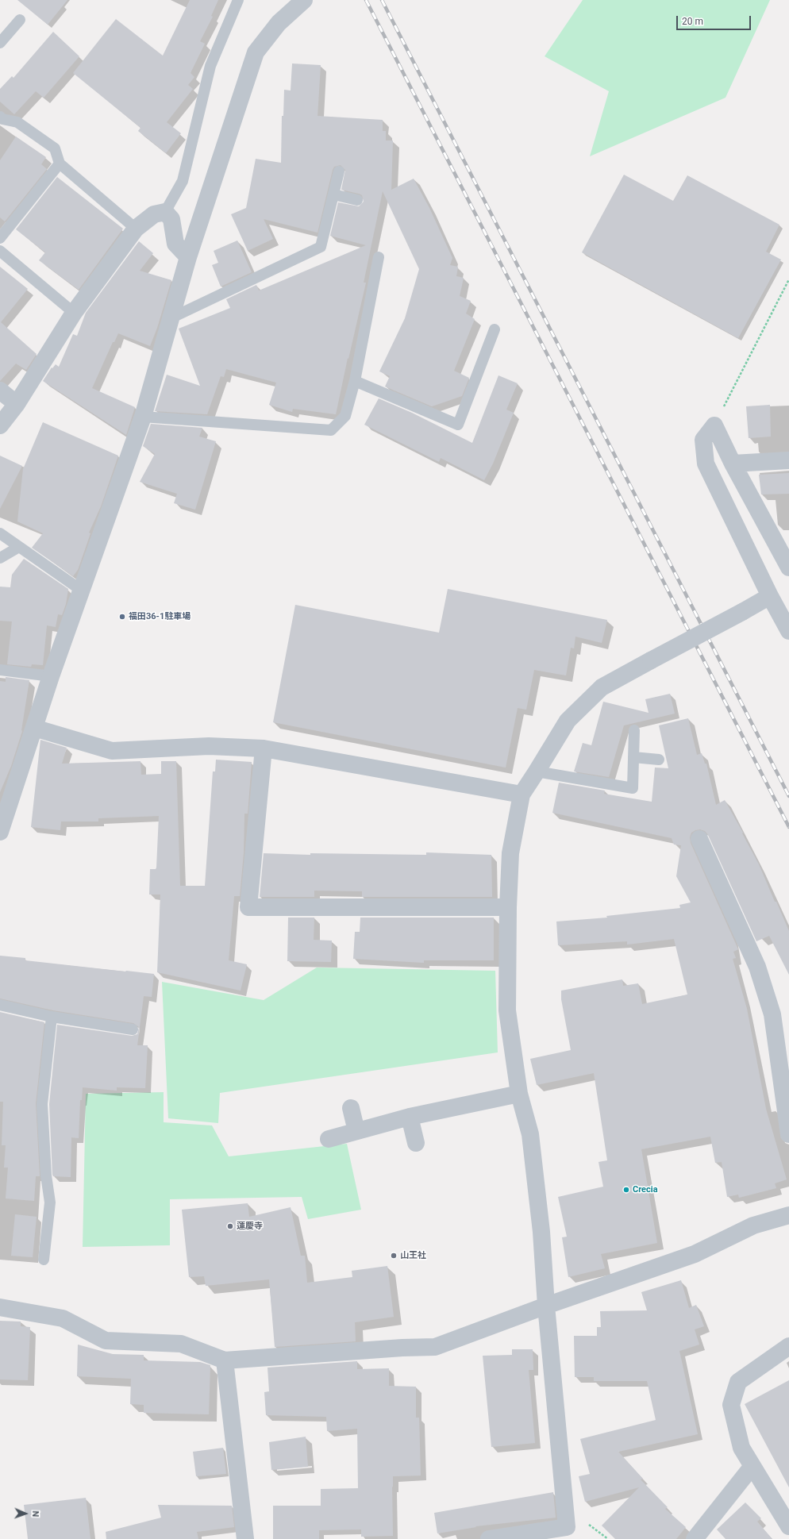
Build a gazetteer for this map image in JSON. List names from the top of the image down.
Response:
{
  "places": [
    "福田36-1駐車場",
    "Crecia",
    "蓮慶寺",
    "山王社"
  ],
  "scale_bar": "20 m",
  "north": "right"
}
